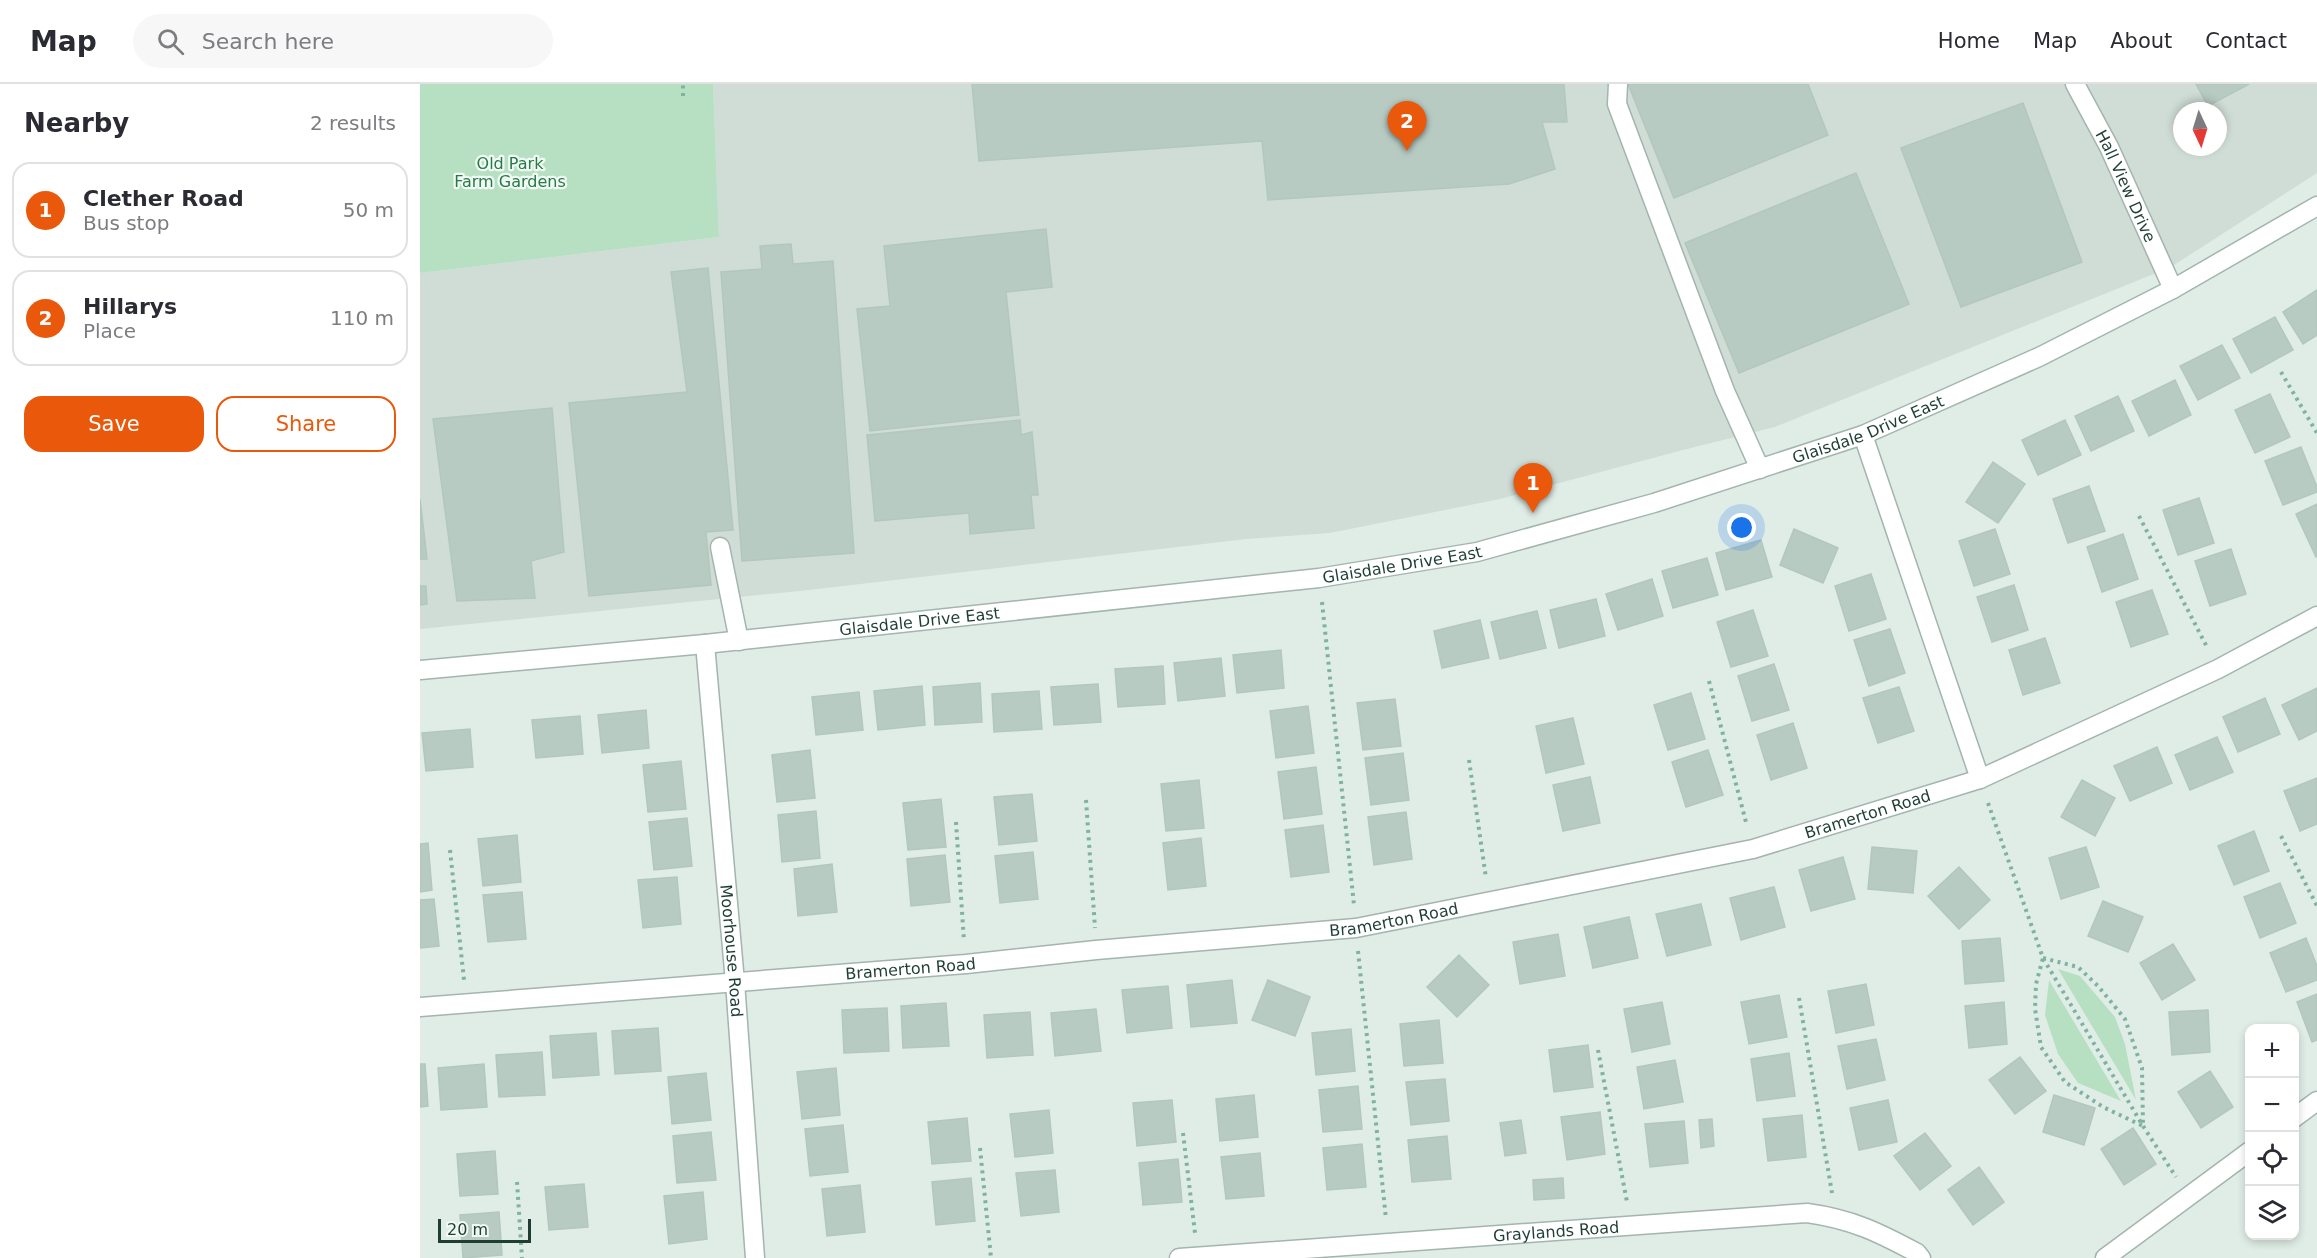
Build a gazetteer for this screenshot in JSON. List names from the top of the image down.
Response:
{
  "streets": {
    "street": [
      "Hall View Drive",
      "Glaisdale Drive East",
      "Bramerton Road",
      "Moorhouse Road",
      "Graylands Road"
    ]
  },
  "crossings": [
    ["Hall View Drive", "Glaisdale Drive East"],
    ["Glaisdale Drive East", "Moorhouse Road"],
    ["Bramerton Road", "Moorhouse Road"]
  ],
  "parks": ["Old Park Farm Gardens"],
  "scale_bar": "20 m",
  "north": "bottom",
  "page": {
    "header": "Map",
    "search": "Search here",
    "nav": [
      "Home",
      "Map",
      "About",
      "Contact"
    ],
    "heading": ["Nearby", "2 results"],
    "pins": ["2", "1"],
    "list": [
      {
        "mark": "1",
        "name": "Clether Road",
        "note": "Bus stop",
        "value": "50 m"
      },
      {
        "mark": "2",
        "name": "Hillarys",
        "note": "Place",
        "value": "110 m"
      }
    ],
    "buttons": ["Save", "Share"],
    "map_buttons": ["+", "−"],
    "scale": "20 m"
  }
}
